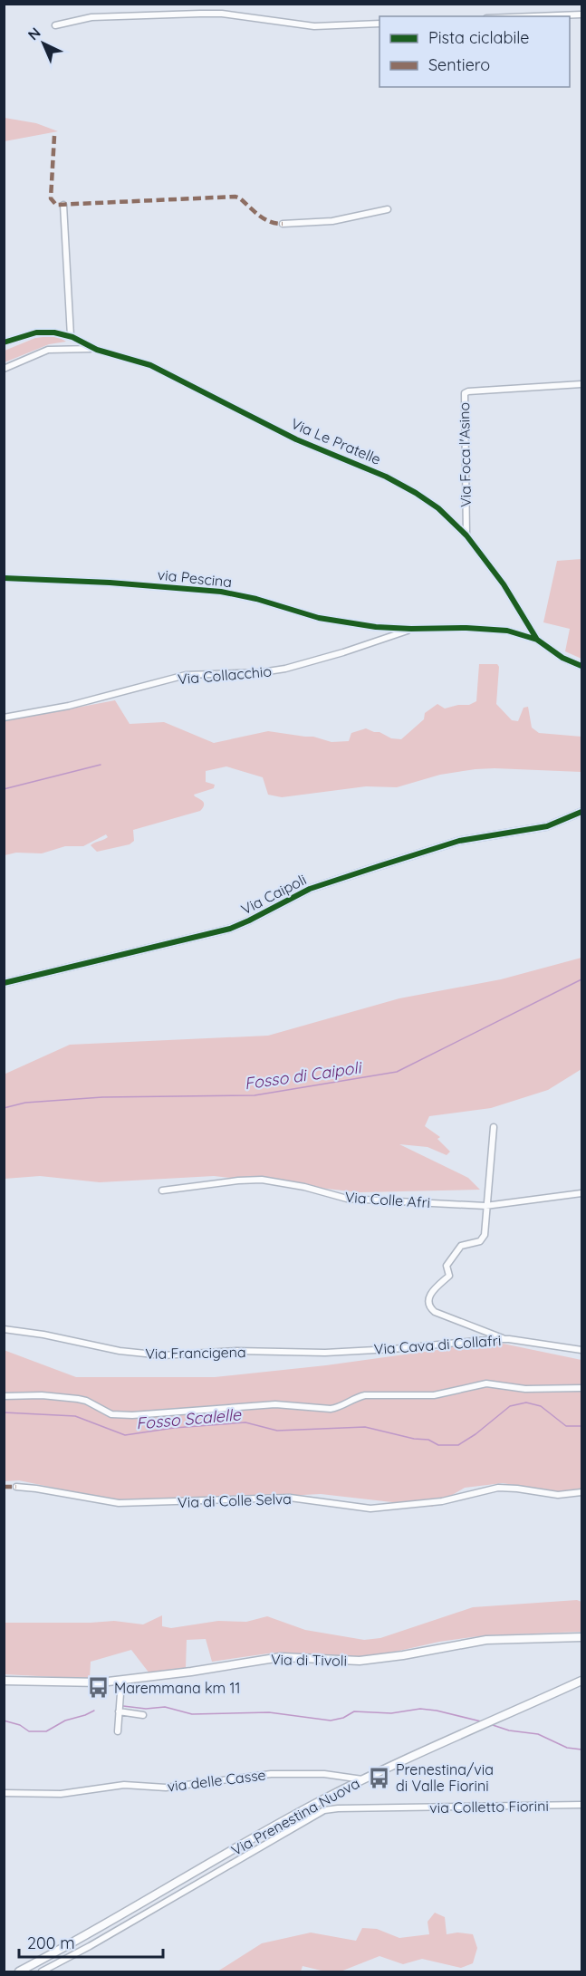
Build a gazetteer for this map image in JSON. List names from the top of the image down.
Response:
{
  "streets": {
    "main road": ["Via di Tivoli", "Via Prenestina Nuova"],
    "street": [
      "Via Le Pratelle",
      "Via Foca l'Asino",
      "via Pescina",
      "Via Collacchio",
      "Via Caipoli",
      "Via Colle Afri",
      "Via Cava di Collafri",
      "Via Francigena",
      "Via di Colle Selva",
      "via delle Casse",
      "via Colletto Fiorini"
    ]
  },
  "crossings": [
    ["Via Le Pratelle", "Via Foca l'Asino"],
    ["via Pescina", "Via Collacchio"],
    ["Via Cava di Collafri", "Via Francigena"],
    ["via delle Casse", "Via Prenestina Nuova"]
  ],
  "water": ["Fosso di Caipoli", "Fosso Scalelle"],
  "places": {
    "bus stop": ["Maremmana km 11", "Prenestina/via di Valle Fiorini"]
  },
  "legend": ["Pista ciclabile", "Sentiero"],
  "scale_bar": "200 m",
  "north": "top left"
}
